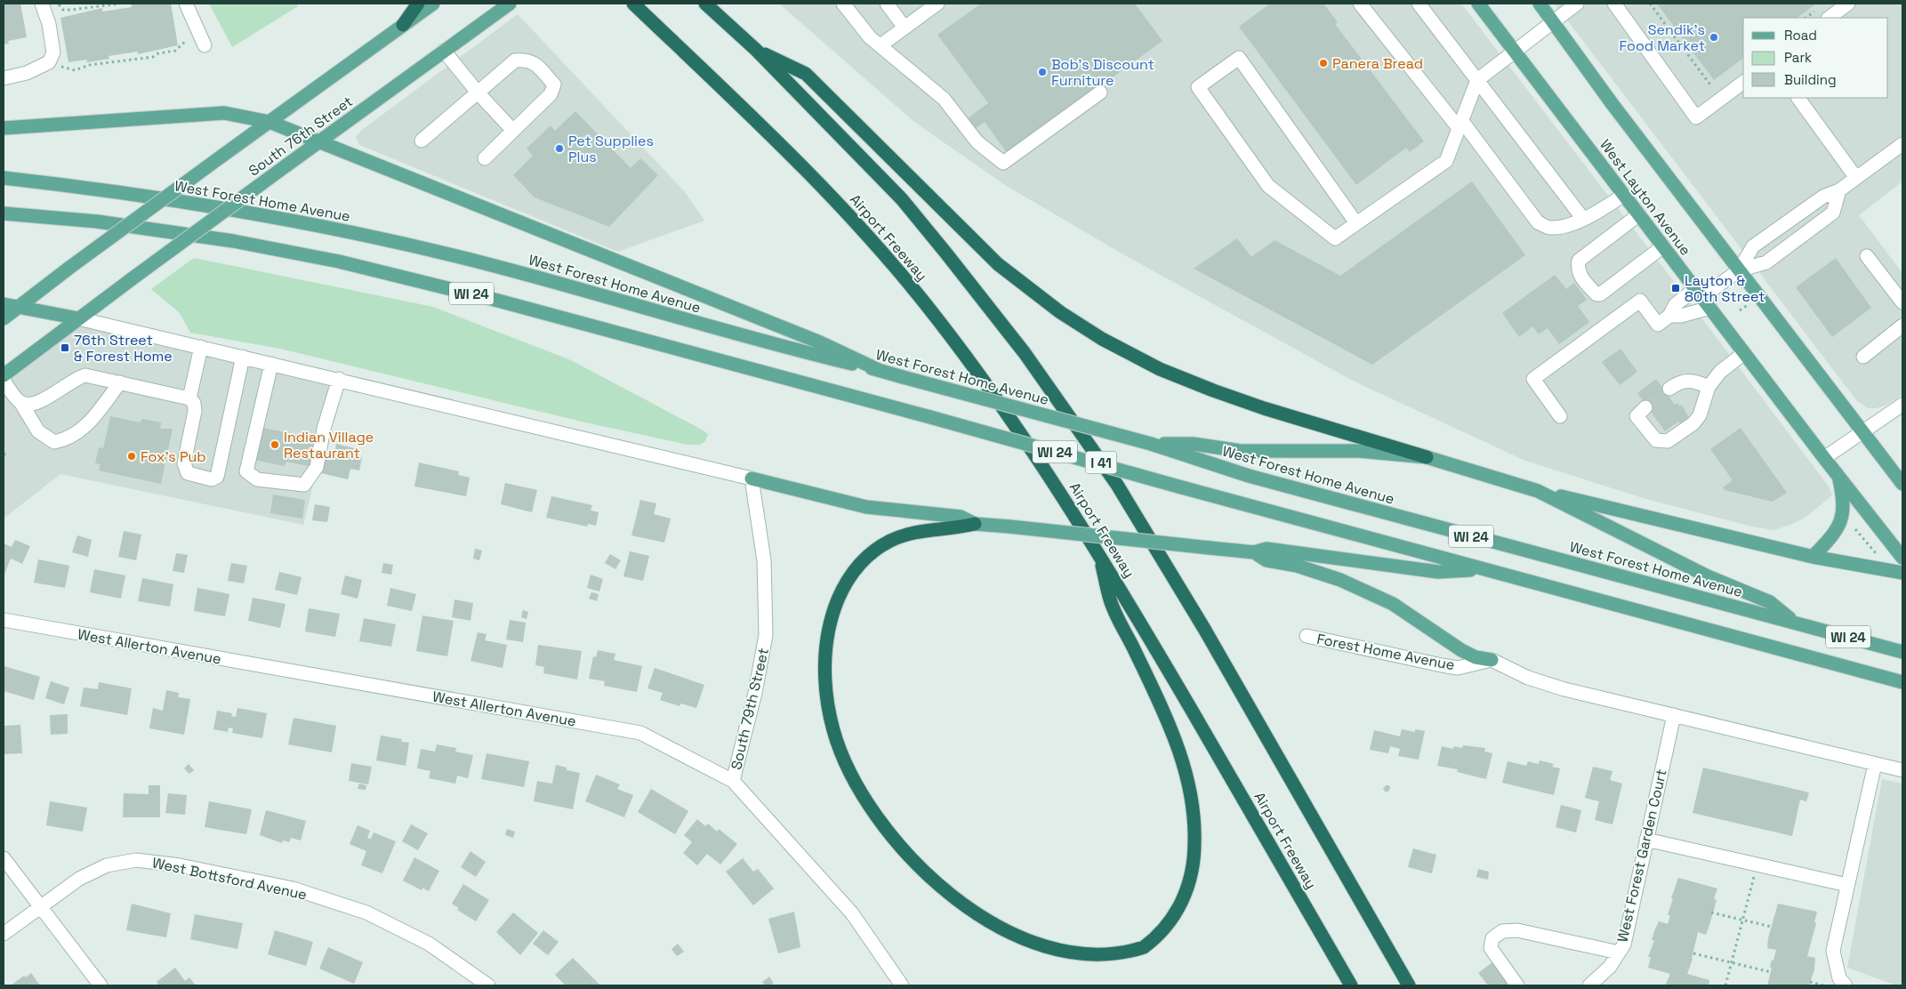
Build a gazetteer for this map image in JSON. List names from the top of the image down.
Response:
{
  "streets": {
    "highway": ["Airport Freeway", "I 41"],
    "main road": [
      "South 76th Street",
      "West Layton Avenue",
      "West Forest Home Avenue",
      "WI 24"
    ],
    "street": [
      "West Allerton Avenue",
      "Forest Home Avenue",
      "South 79th Street",
      "West Forest Garden Court",
      "West Bottsford Avenue"
    ]
  },
  "crossings": [
    ["West Allerton Avenue", "South 79th Street"]
  ],
  "places": {
    "other": [
      "Sendik's Food Market",
      "Panera Bread",
      "Bob's Discount Furniture",
      "Pet Supplies Plus",
      "Indian Village Restaurant",
      "Fox’s Pub"
    ],
    "transit": ["Layton & 80th Street", "76th Street & Forest Home"]
  },
  "legend": ["Road", "Park", "Building"]
}
